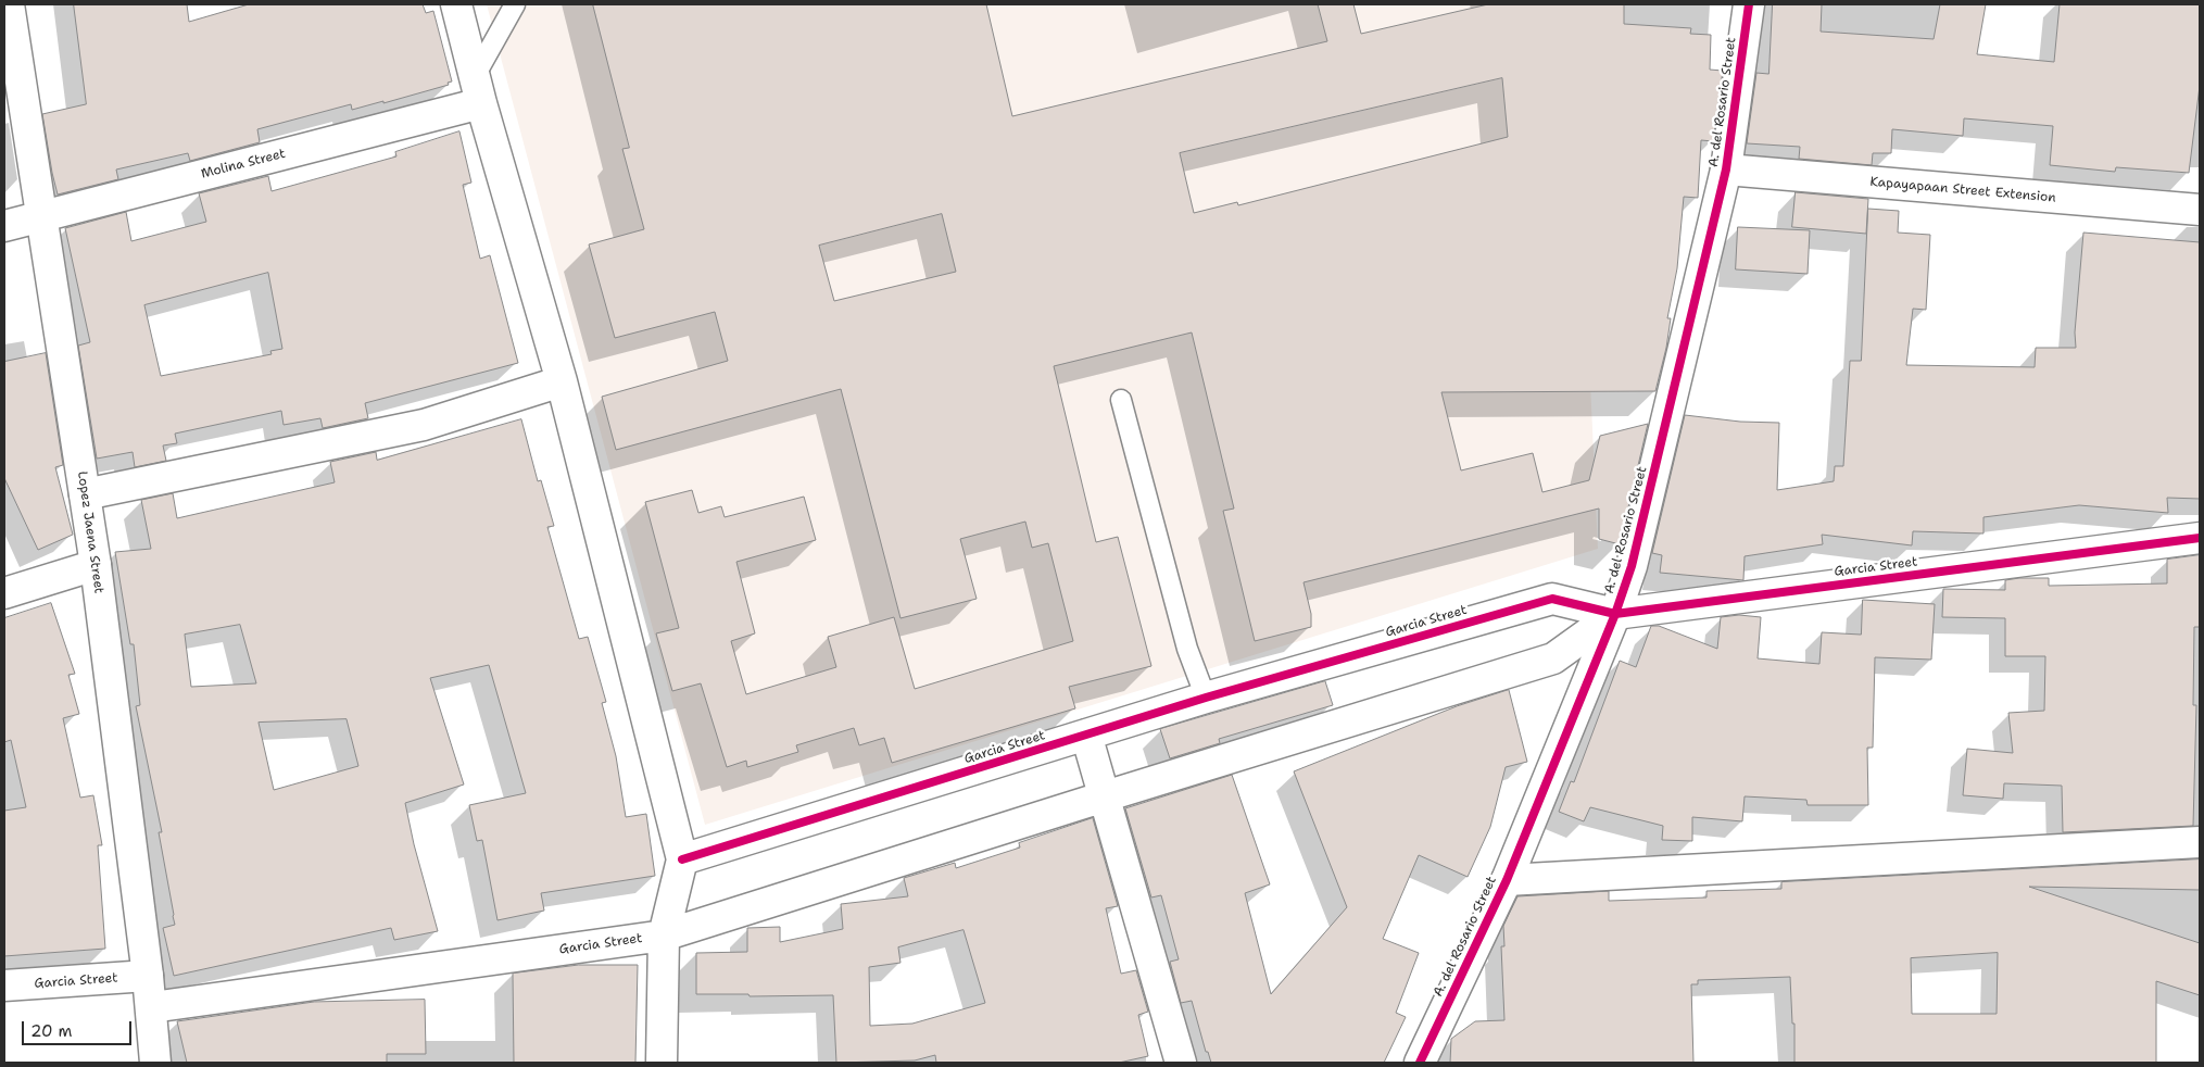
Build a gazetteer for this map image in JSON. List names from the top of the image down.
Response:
{
  "streets": {
    "street": [
      "A. del Rosario Street",
      "Molina Street",
      "Kapayapaan Street Extension",
      "Lopez Jaena Street",
      "Garcia Street"
    ]
  },
  "crossings": [
    ["A. del Rosario Street", "Kapayapaan Street Extension"],
    ["A. del Rosario Street", "Garcia Street"],
    ["Molina Street", "Lopez Jaena Street"],
    ["Lopez Jaena Street", "Garcia Street"]
  ],
  "scale_bar": "20 m"
}
